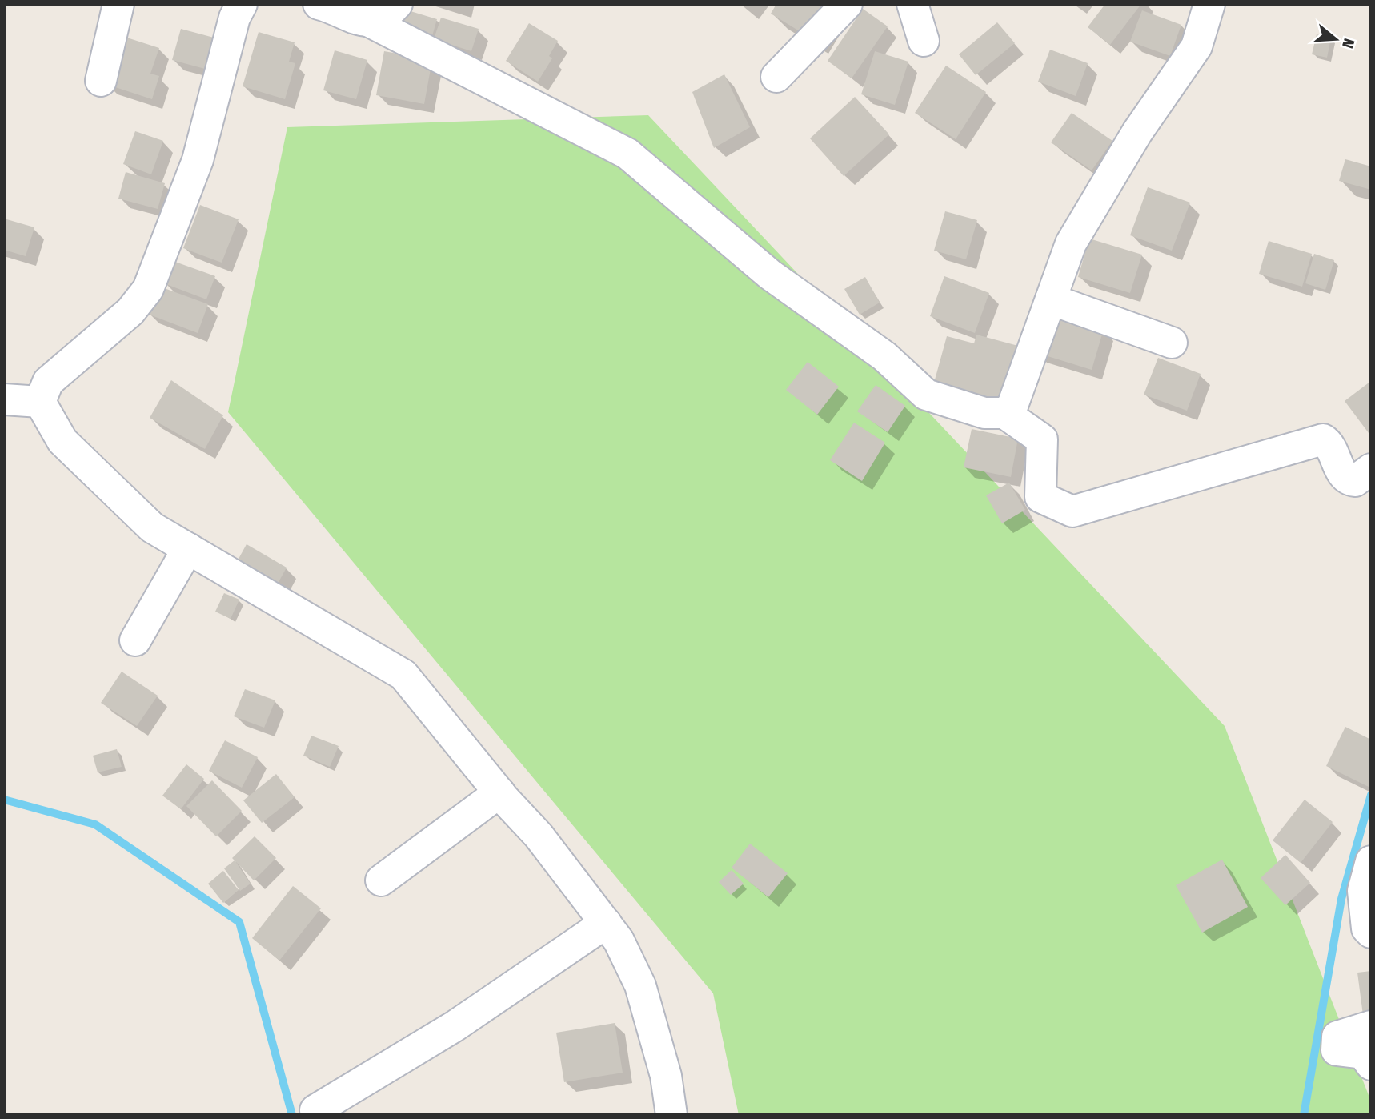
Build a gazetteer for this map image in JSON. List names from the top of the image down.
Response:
{
  "north": "right"
}
